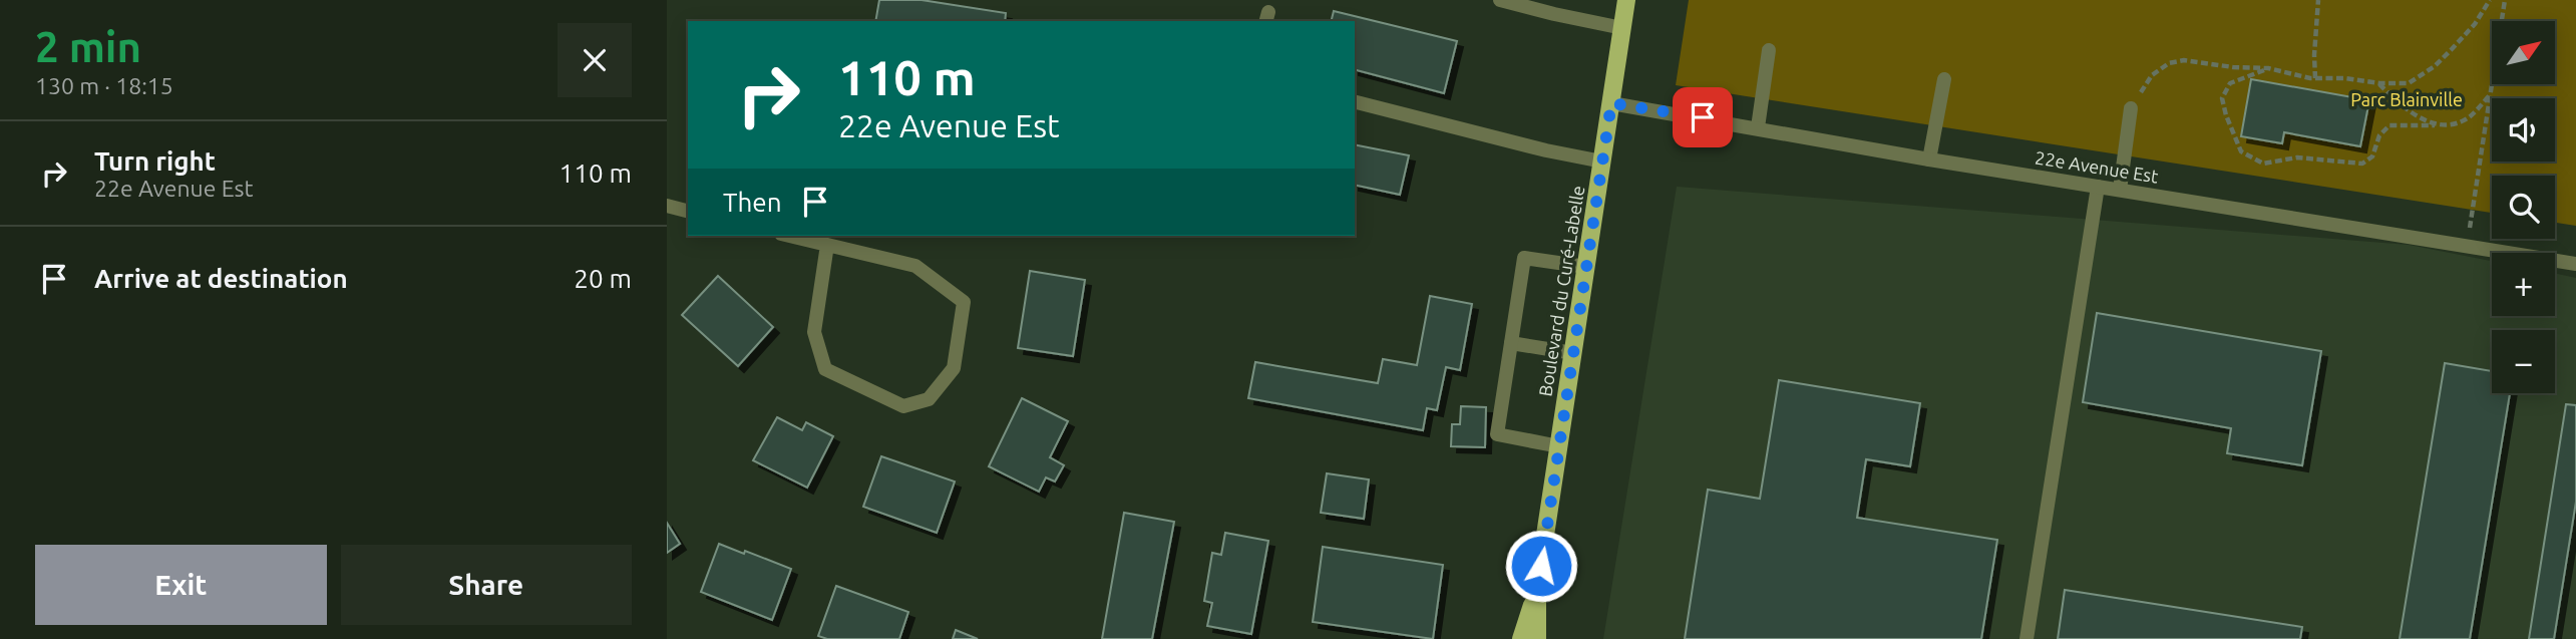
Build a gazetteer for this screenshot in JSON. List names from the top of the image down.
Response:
{
  "streets": {
    "main road": ["Boulevard du Curé-Labelle"],
    "street": ["22e Avenue Est"]
  },
  "crossings": [
    ["22e Avenue Est", "Boulevard du Curé-Labelle"]
  ],
  "parks": ["Parc Blainville"],
  "north": "top right",
  "page": {
    "heading": ["2 min", "130 m · 18:15"],
    "map_buttons": ["+", "−"],
    "turn": ["110 m", "22e Avenue Est"],
    "list": [
      {
        "name": "Turn right",
        "note": "22e Avenue Est",
        "value": "110 m"
      },
      {
        "name": "Arrive at destination",
        "value": "20 m"
      }
    ],
    "then": "Then",
    "buttons": ["Exit", "Share"]
  }
}
